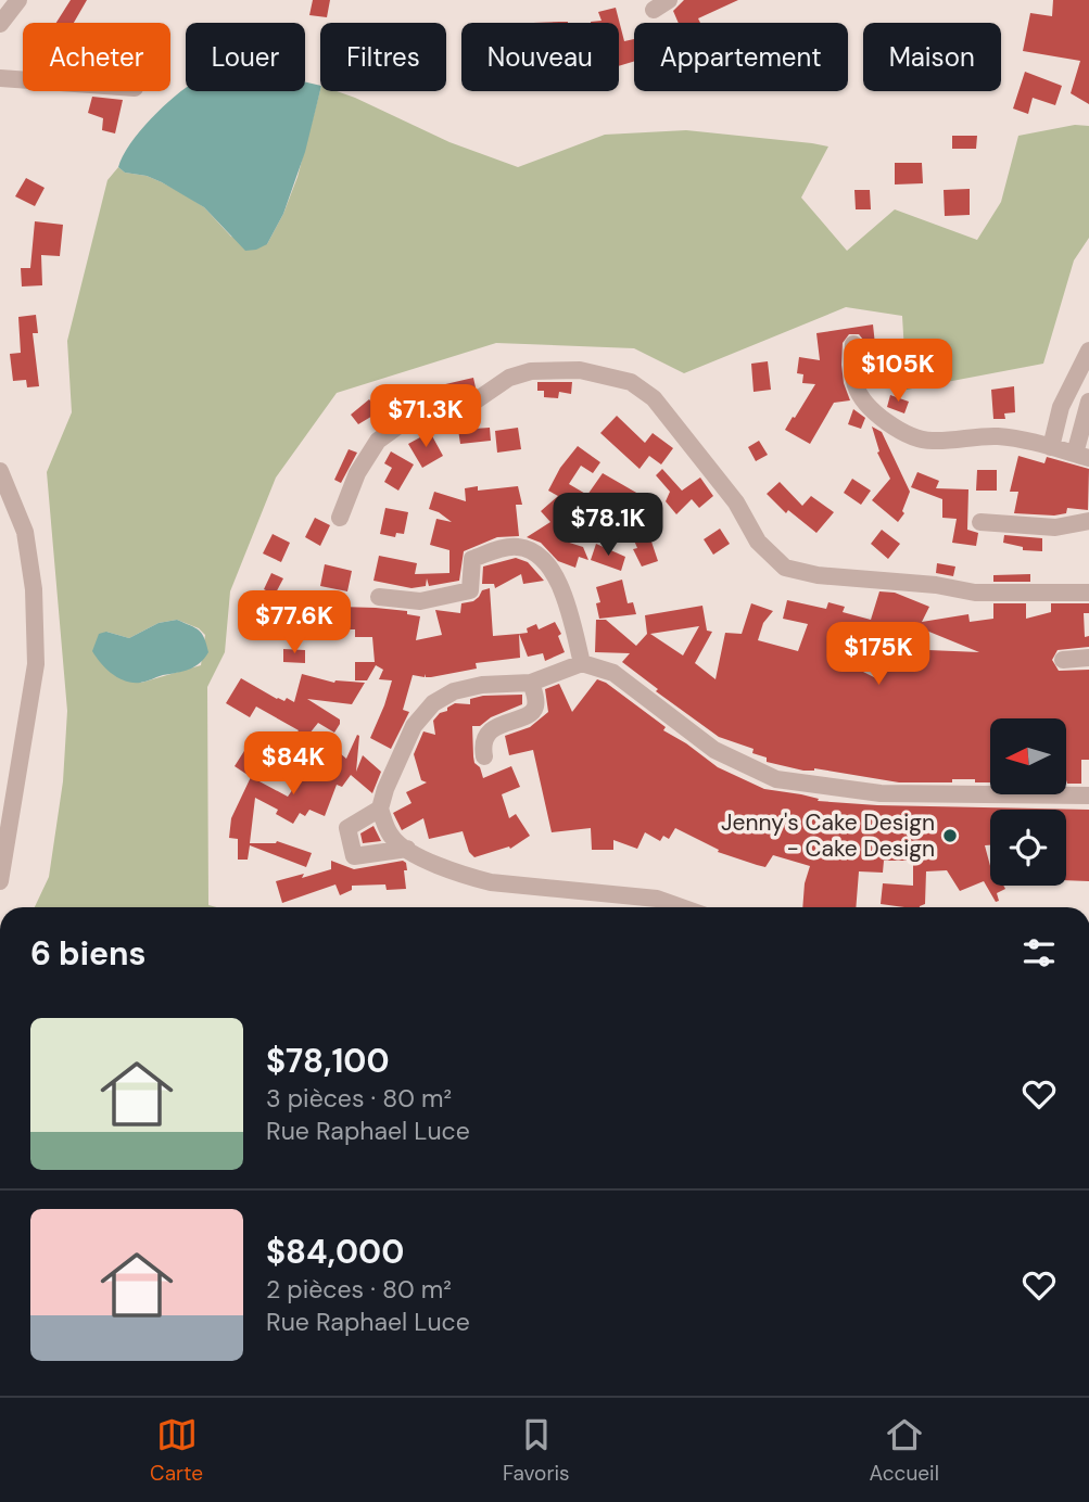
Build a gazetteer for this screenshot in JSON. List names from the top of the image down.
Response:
{
  "places": ["Jenny's Cake Design - Cake Design"],
  "north": "left",
  "page": {
    "chip": [
      "Acheter",
      "Louer",
      "Filtres",
      "Nouveau",
      "Appartement",
      "Maison"
    ],
    "price": [
      "$105K",
      "$71.3K",
      "$78.1K",
      "$77.6K",
      "$175K",
      "$84K"
    ],
    "heading": "6 biens",
    "list": [
      {
        "name": "$78,100",
        "note": "3 pièces · 80 m² · Rue Raphael Luce"
      },
      {
        "name": "$84,000",
        "note": "2 pièces · 80 m² · Rue Raphael Luce"
      }
    ],
    "tabs": ["Carte", "Favoris", "Accueil"]
  }
}
